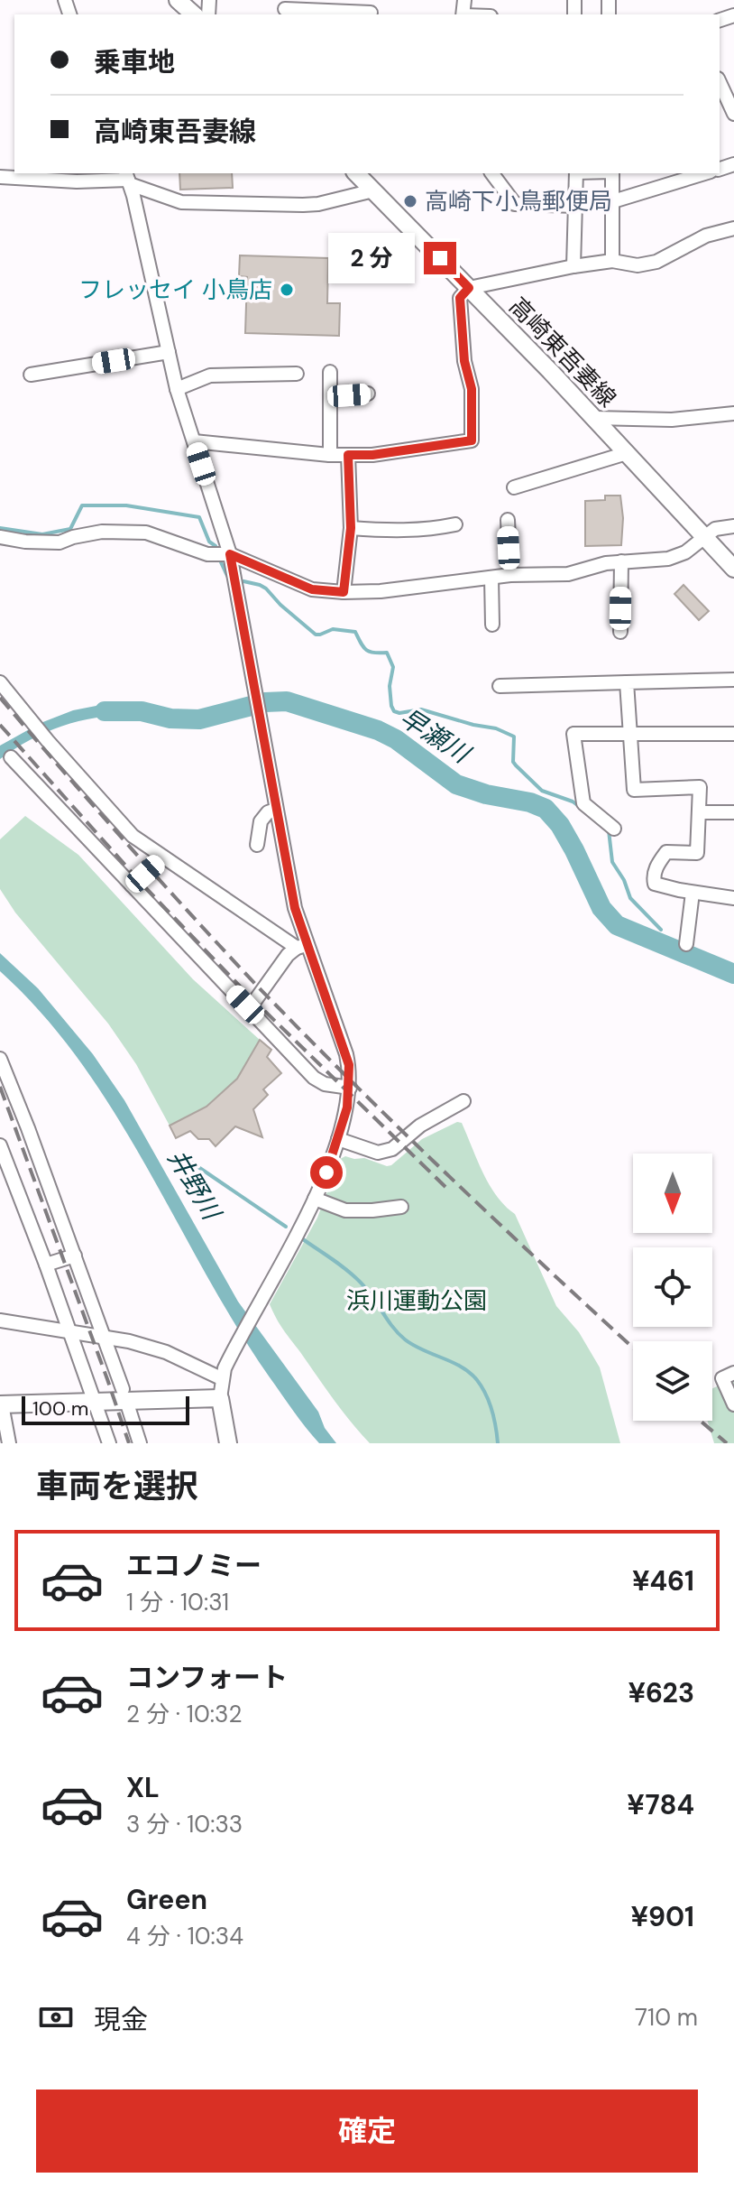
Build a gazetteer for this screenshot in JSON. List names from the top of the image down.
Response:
{
  "streets": {
    "main road": ["高崎東吾妻線"]
  },
  "water": ["早瀬川", "井野川"],
  "parks": ["浜川運動公園"],
  "places": ["高崎下小鳥郵便局", "フレッセイ 小鳥店"],
  "scale_bar": "100 m",
  "north": "bottom",
  "page": {
    "banner": ["乗車地", "高崎東吾妻線"],
    "bubble": "2 分",
    "scale": "100 m",
    "heading": "車両を選択",
    "list": [
      {
        "name": "エコノミー",
        "note": "1 分 · 10:31",
        "value": "¥461"
      },
      {
        "name": "コンフォート",
        "note": "2 分 · 10:32",
        "value": "¥623"
      },
      {
        "name": "XL",
        "note": "3 分 · 10:33",
        "value": "¥784"
      },
      {
        "name": "Green",
        "note": "4 分 · 10:34",
        "value": "¥901"
      }
    ],
    "pay": ["現金", "710 m"],
    "buttons": "確定"
  }
}
